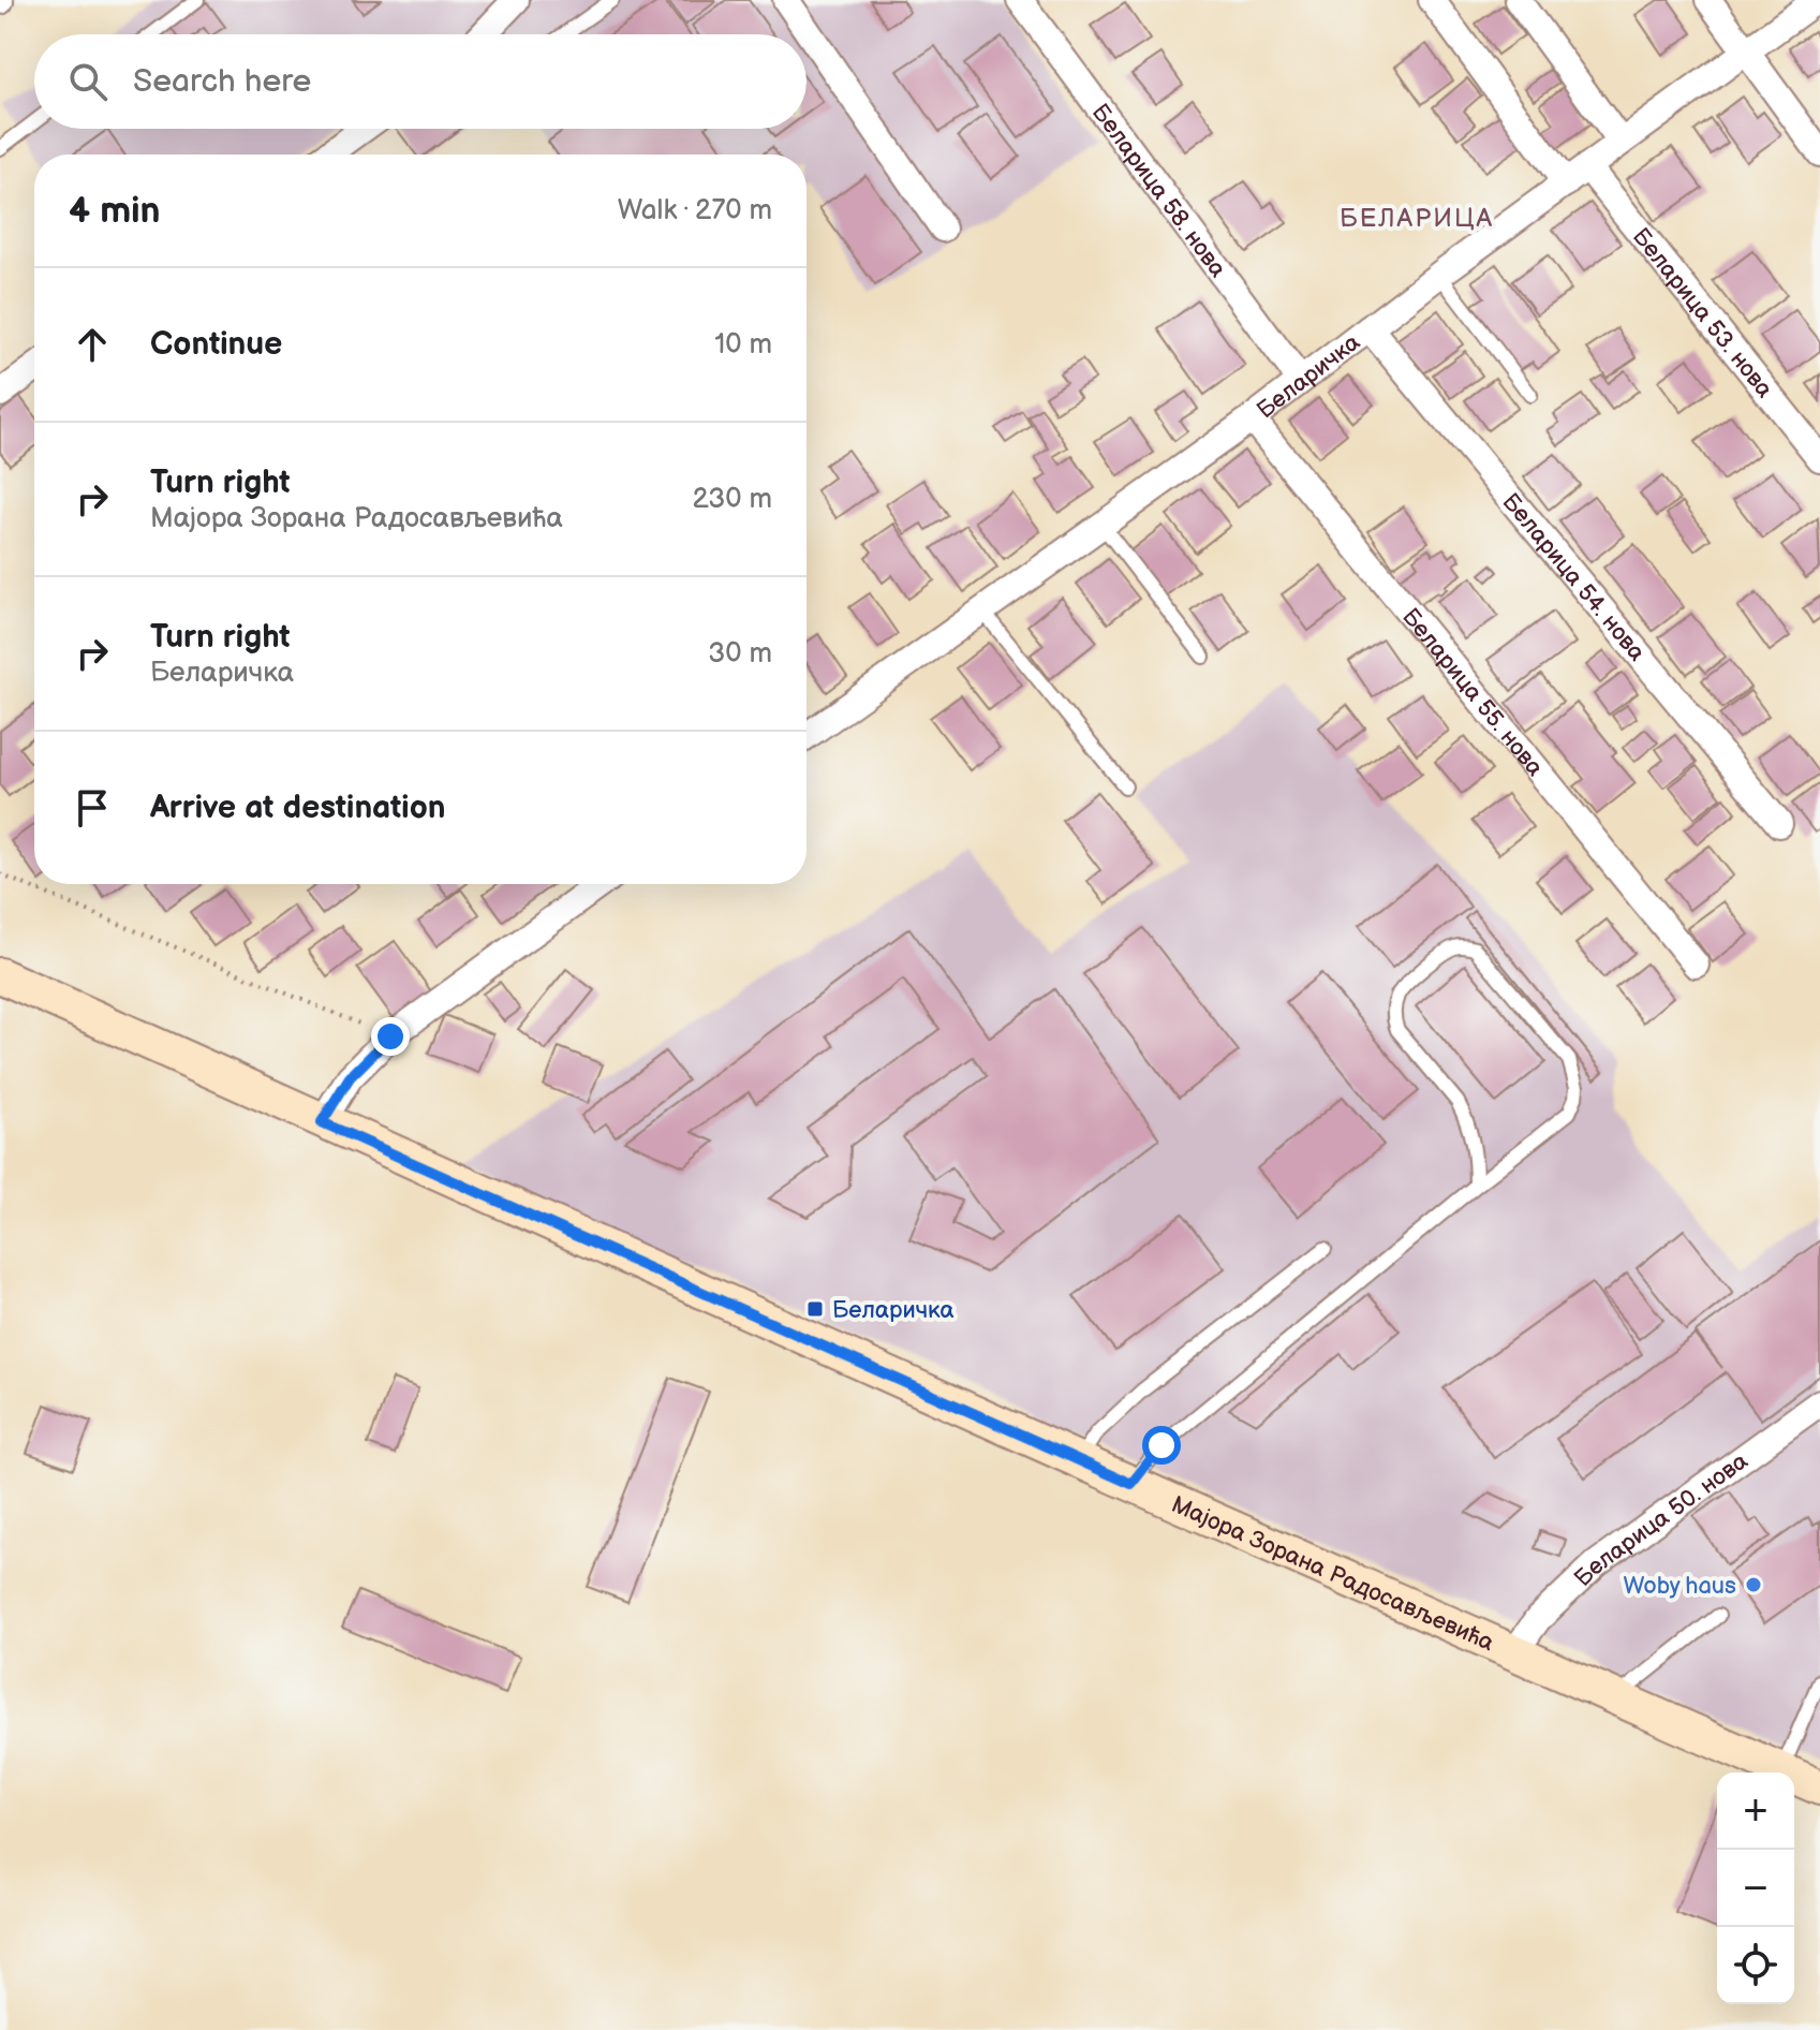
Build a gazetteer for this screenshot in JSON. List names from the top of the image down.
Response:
{
  "streets": {
    "main road": ["Мајора Зорана Радосављевића"],
    "street": [
      "Беларица 58. нова",
      "Беларица 53. нова",
      "Беларичка",
      "Беларица 54. нова",
      "Беларица 55. нова",
      "Беларица 50. нова"
    ]
  },
  "crossings": [
    ["Беларица 58. нова", "Беларичка"],
    ["Беларица 53. нова", "Беларичка"],
    ["Беларичка", "Беларица 54. нова"],
    ["Беларичка", "Беларица 55. нова"],
    ["Беларица 50. нова", "Мајора Зорана Радосављевића"]
  ],
  "districts": ["БЕЛАРИЦА"],
  "places": {
    "transit": ["Беларичка"],
    "other": ["Woby haus"]
  },
  "page": {
    "search": "Search here",
    "heading": ["4 min", "Walk · 270 m"],
    "list": [
      ["Continue", "10 m"],
      ["Turn right", "Мајора Зорана Радосављевића", "230 m"],
      ["Turn right", "Беларичка", "30 m"],
      "Arrive at destination"
    ],
    "map_buttons": ["+", "−"]
  }
}
